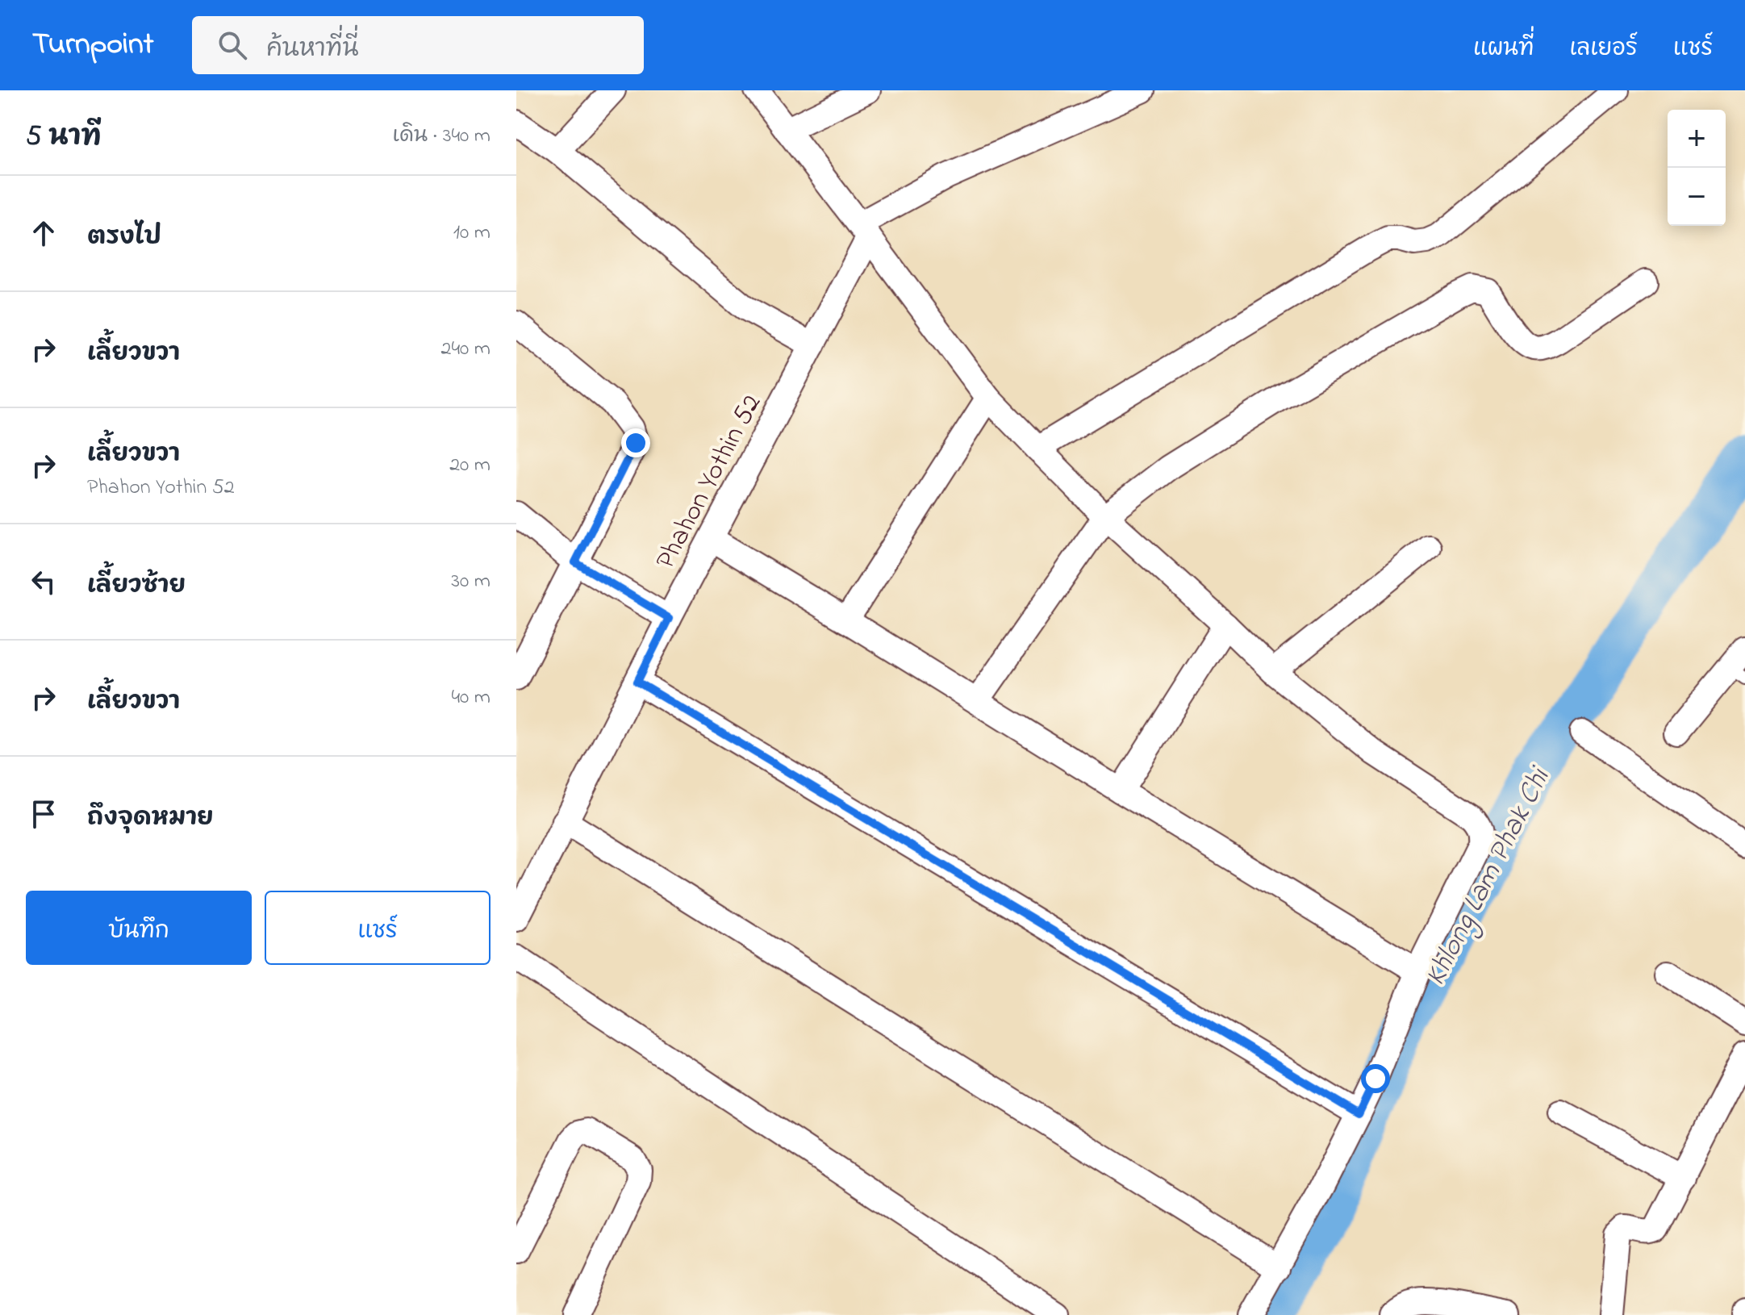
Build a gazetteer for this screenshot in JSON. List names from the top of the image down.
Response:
{
  "streets": {
    "street": ["Phahon Yothin 52"]
  },
  "water": ["Khlong Lam Phak Chi"],
  "page": {
    "header": "Turnpoint",
    "search": "ค้นหาที่นี่",
    "nav": ["แผนที่", "เลเยอร์", "แชร์"],
    "heading": ["5 นาที", "เดิน · 340 m"],
    "map_buttons": ["+", "−"],
    "list": [
      ["ตรงไป", "10 m"],
      ["เลี้ยวขวา", "240 m"],
      ["เลี้ยวขวา", "Phahon Yothin 52", "20 m"],
      ["เลี้ยวซ้าย", "30 m"],
      ["เลี้ยวขวา", "40 m"],
      "ถึงจุดหมาย"
    ],
    "buttons": ["บันทึก", "แชร์"]
  }
}
